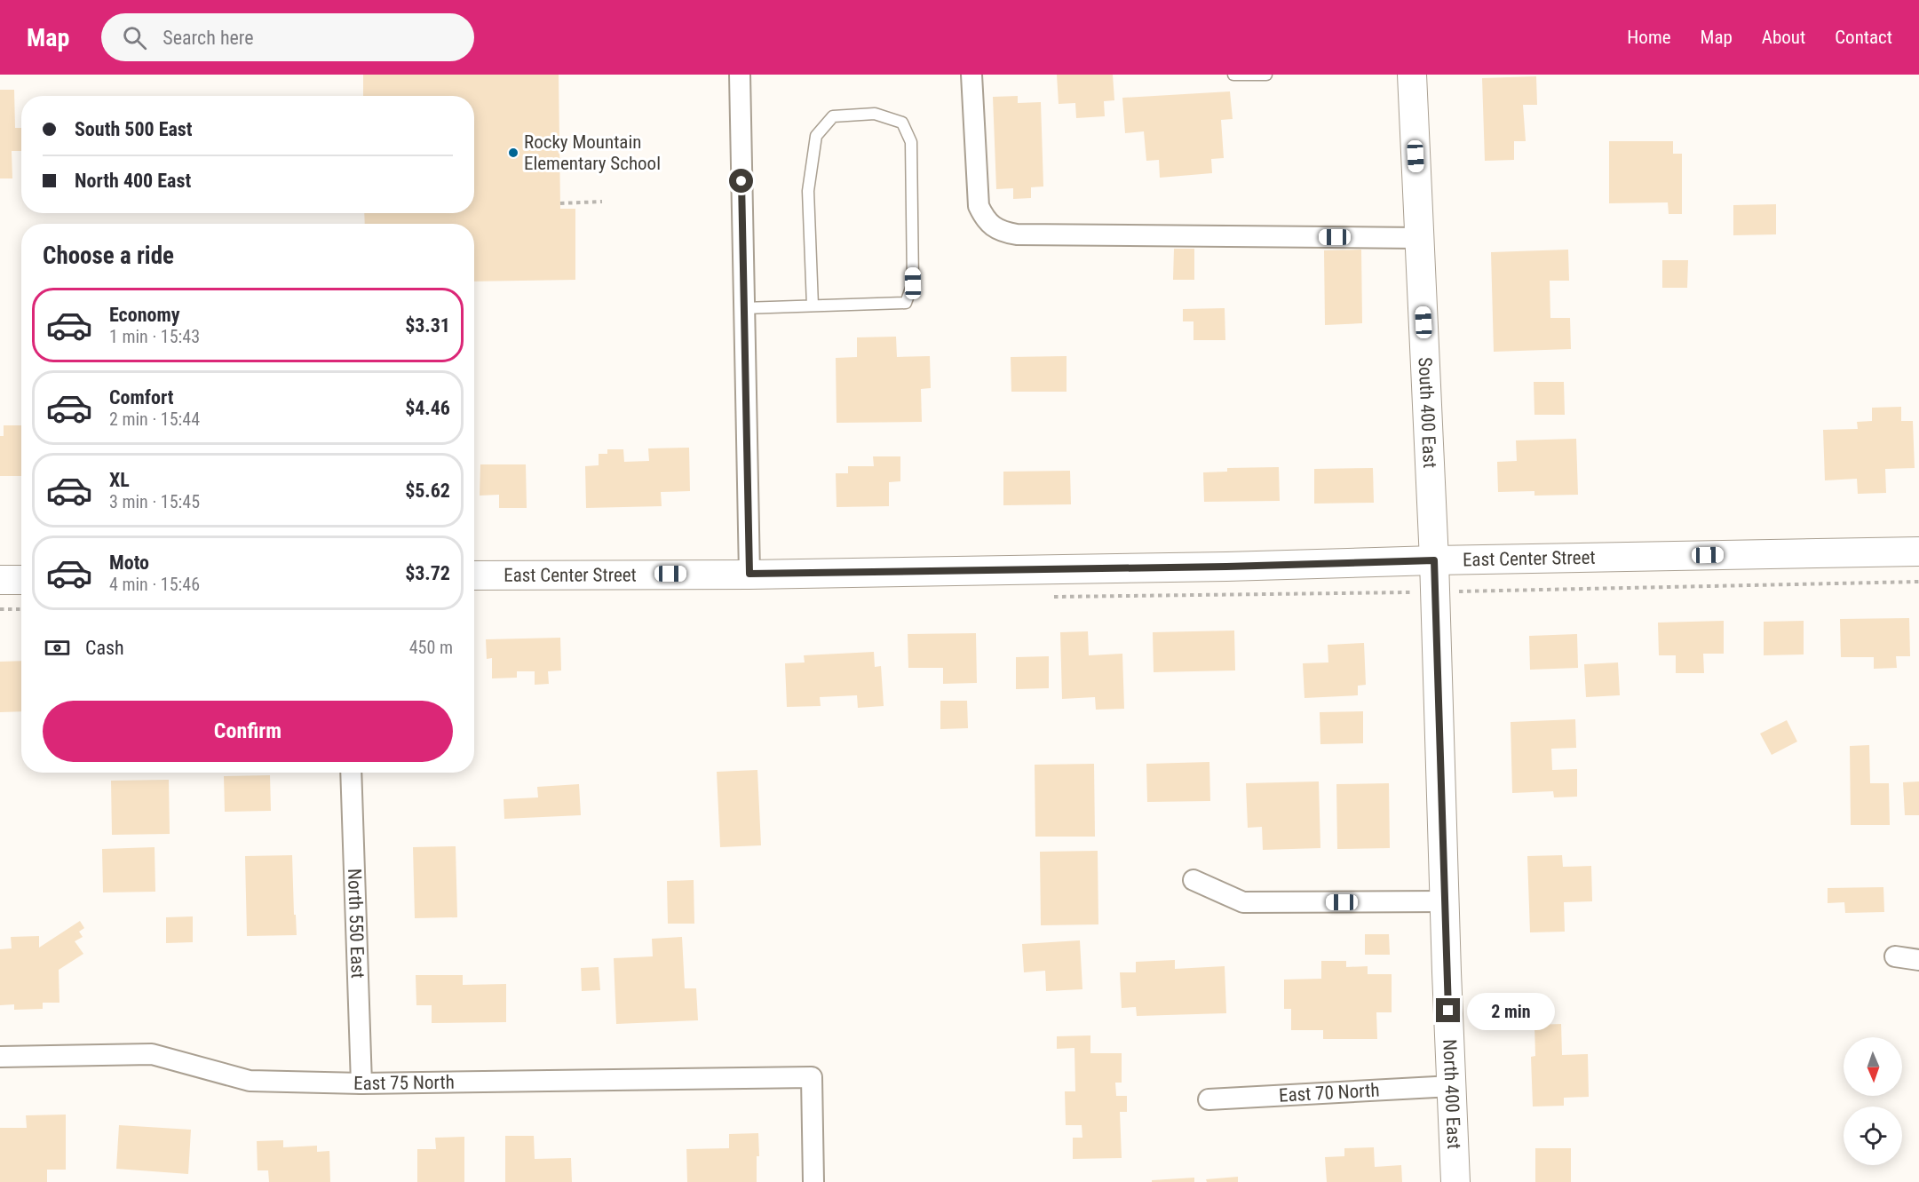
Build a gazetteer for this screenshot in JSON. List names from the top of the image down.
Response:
{
  "streets": {
    "street": [
      "South 400 East",
      "East Center Street",
      "North 550 East",
      "East 75 North",
      "East 70 North",
      "North 400 East"
    ]
  },
  "crossings": [
    ["South 400 East", "East Center Street"],
    ["South 400 East", "North 400 East"],
    ["East Center Street", "North 400 East"],
    ["North 550 East", "East 75 North"],
    ["East 70 North", "North 400 East"]
  ],
  "places": ["Rocky Mountain Elementary School"],
  "north": "bottom",
  "page": {
    "header": "Map",
    "search": "Search here",
    "nav": [
      "Home",
      "Map",
      "About",
      "Contact"
    ],
    "banner": ["South 500 East", "North 400 East"],
    "heading": "Choose a ride",
    "list": [
      {
        "name": "Economy",
        "note": "1 min · 15:43",
        "value": "$3.31"
      },
      {
        "name": "Comfort",
        "note": "2 min · 15:44",
        "value": "$4.46"
      },
      {
        "name": "XL",
        "note": "3 min · 15:45",
        "value": "$5.62"
      },
      {
        "name": "Moto",
        "note": "4 min · 15:46",
        "value": "$3.72"
      }
    ],
    "pay": ["Cash", "450 m"],
    "buttons": "Confirm",
    "bubble": "2 min"
  }
}
